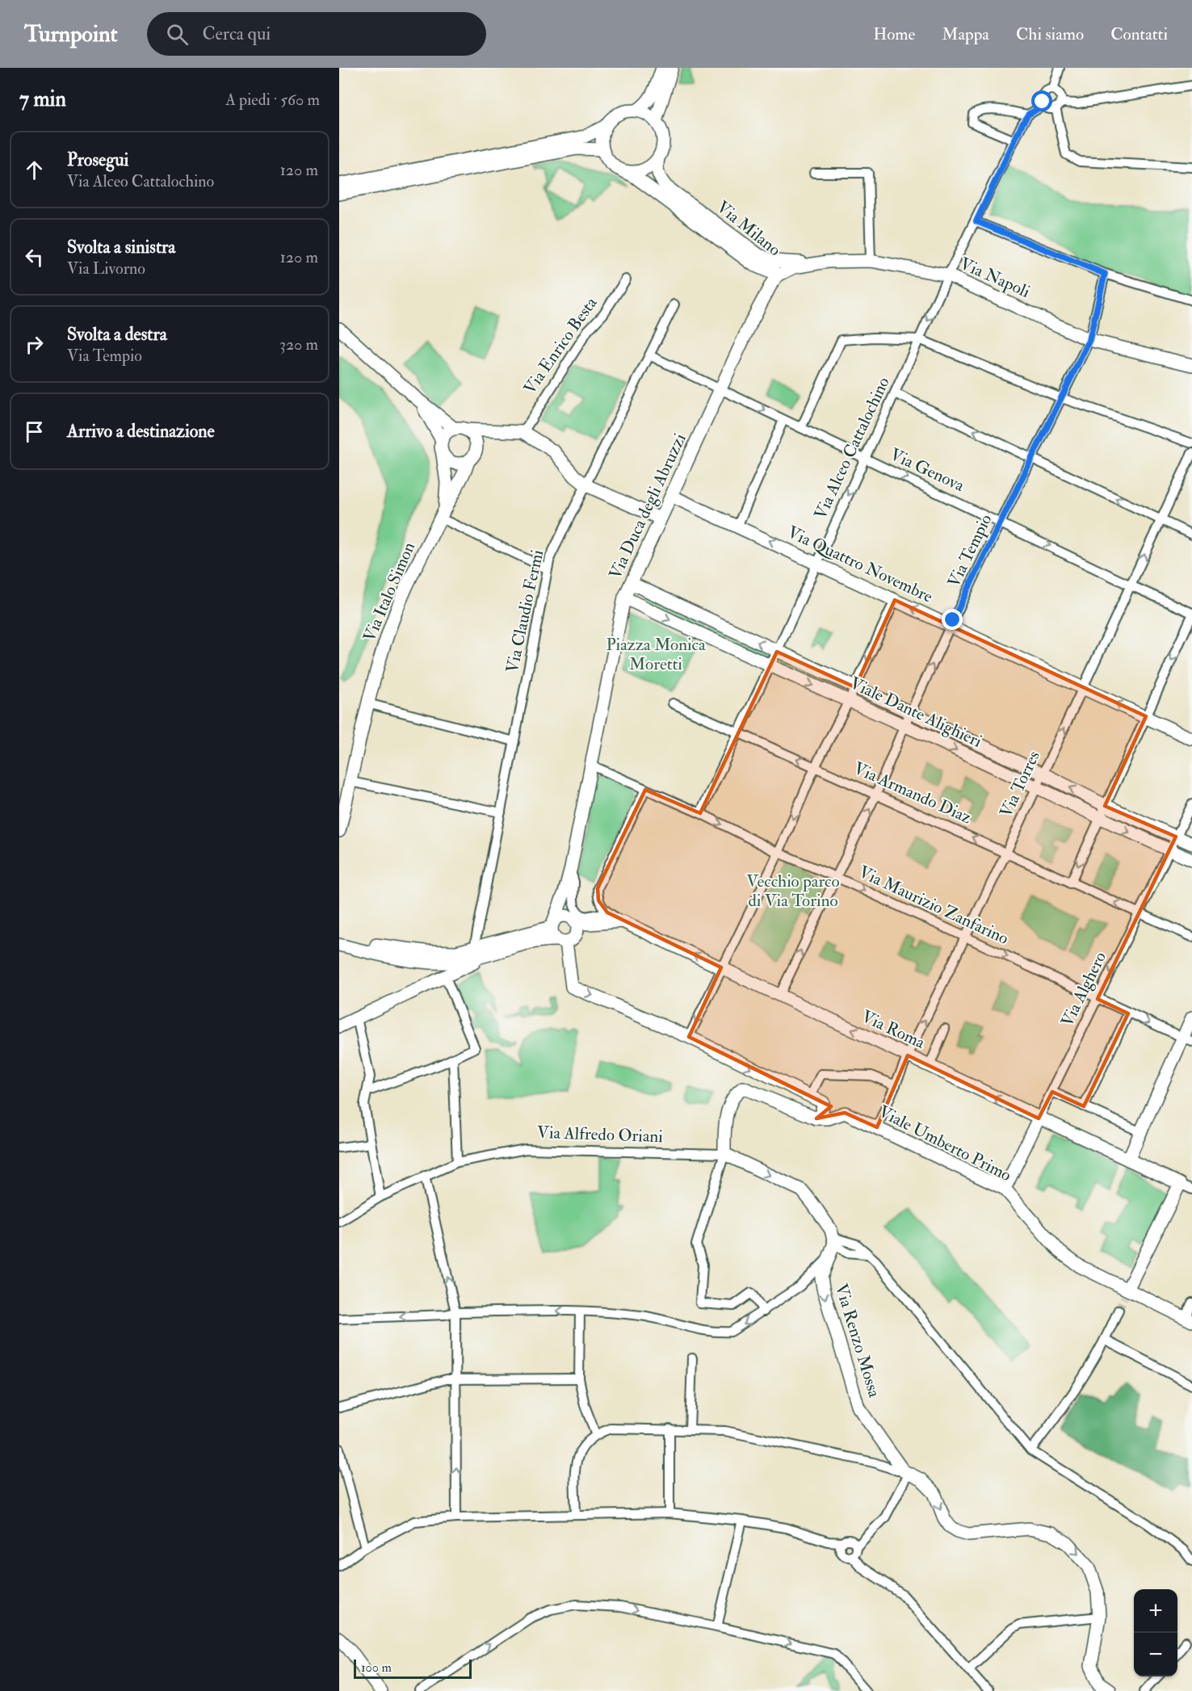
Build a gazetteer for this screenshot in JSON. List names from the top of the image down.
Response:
{
  "streets": {
    "main road": [
      "Via Milano",
      "Via Napoli",
      "Via Duca degli Abruzzi",
      "Via Quattro Novembre",
      "Via Italo Simon",
      "Viale Dante Alighieri",
      "Via Alghero",
      "Via Roma",
      "Viale Umberto Primo",
      "Via Renzo Mossa"
    ],
    "street": [
      "Via Enrico Besta",
      "Via Alceo Cattalochino",
      "Via Genova",
      "Via Tempio",
      "Via Claudio Fermi",
      "Via Torres",
      "Via Armando Diaz",
      "Via Maurizio Zanfarino",
      "Via Alfredo Oriani"
    ]
  },
  "crossings": [
    ["Via Milano", "Via Napoli"],
    ["Via Milano", "Via Duca degli Abruzzi"],
    ["Via Napoli", "Via Alceo Cattalochino"],
    ["Via Napoli", "Via Duca degli Abruzzi"],
    ["Via Napoli", "Via Tempio"],
    ["Via Alceo Cattalochino", "Via Genova"],
    ["Via Alceo Cattalochino", "Via Quattro Novembre"],
    ["Via Alceo Cattalochino", "Viale Dante Alighieri"],
    ["Via Alceo Cattalochino", "Via Armando Diaz"],
    ["Via Alceo Cattalochino", "Via Maurizio Zanfarino"],
    ["Via Genova", "Via Duca degli Abruzzi"],
    ["Via Genova", "Via Tempio"],
    ["Via Genova", "Via Claudio Fermi"],
    ["Via Genova", "Via Torres"],
    ["Via Duca degli Abruzzi", "Via Quattro Novembre"],
    ["Via Duca degli Abruzzi", "Viale Dante Alighieri"],
    ["Via Duca degli Abruzzi", "Via Maurizio Zanfarino"],
    ["Via Tempio", "Via Quattro Novembre"],
    ["Via Tempio", "Viale Dante Alighieri"],
    ["Via Tempio", "Via Armando Diaz"],
    ["Via Tempio", "Via Maurizio Zanfarino"],
    ["Via Tempio", "Via Roma"],
    ["Via Quattro Novembre", "Via Torres"],
    ["Viale Dante Alighieri", "Via Torres"],
    ["Viale Dante Alighieri", "Via Alghero"],
    ["Via Torres", "Via Armando Diaz"],
    ["Via Torres", "Via Maurizio Zanfarino"],
    ["Via Torres", "Via Roma"],
    ["Via Torres", "Viale Umberto Primo"],
    ["Via Armando Diaz", "Via Alghero"],
    ["Via Maurizio Zanfarino", "Via Alghero"],
    ["Via Alghero", "Via Roma"],
    ["Via Alghero", "Viale Umberto Primo"]
  ],
  "one_way": [
    "Via Quattro Novembre",
    "Via Armando Diaz",
    "Via Maurizio Zanfarino",
    "Via Roma",
    "Via Renzo Mossa"
  ],
  "parks": ["Piazza Monica Moretti", "Vecchio parco di Via Torino"],
  "scale_bar": "100 m",
  "page": {
    "header": "Turnpoint",
    "search": "Cerca qui",
    "nav": [
      "Home",
      "Mappa",
      "Chi siamo",
      "Contatti"
    ],
    "heading": ["7 min", "A piedi · 560 m"],
    "list": [
      ["Prosegui", "Via Alceo Cattalochino", "120 m"],
      ["Svolta a sinistra", "Via Livorno", "120 m"],
      ["Svolta a destra", "Via Tempio", "320 m"],
      "Arrivo a destinazione"
    ],
    "map_buttons": ["+", "−"],
    "scale": "100 m"
  }
}
